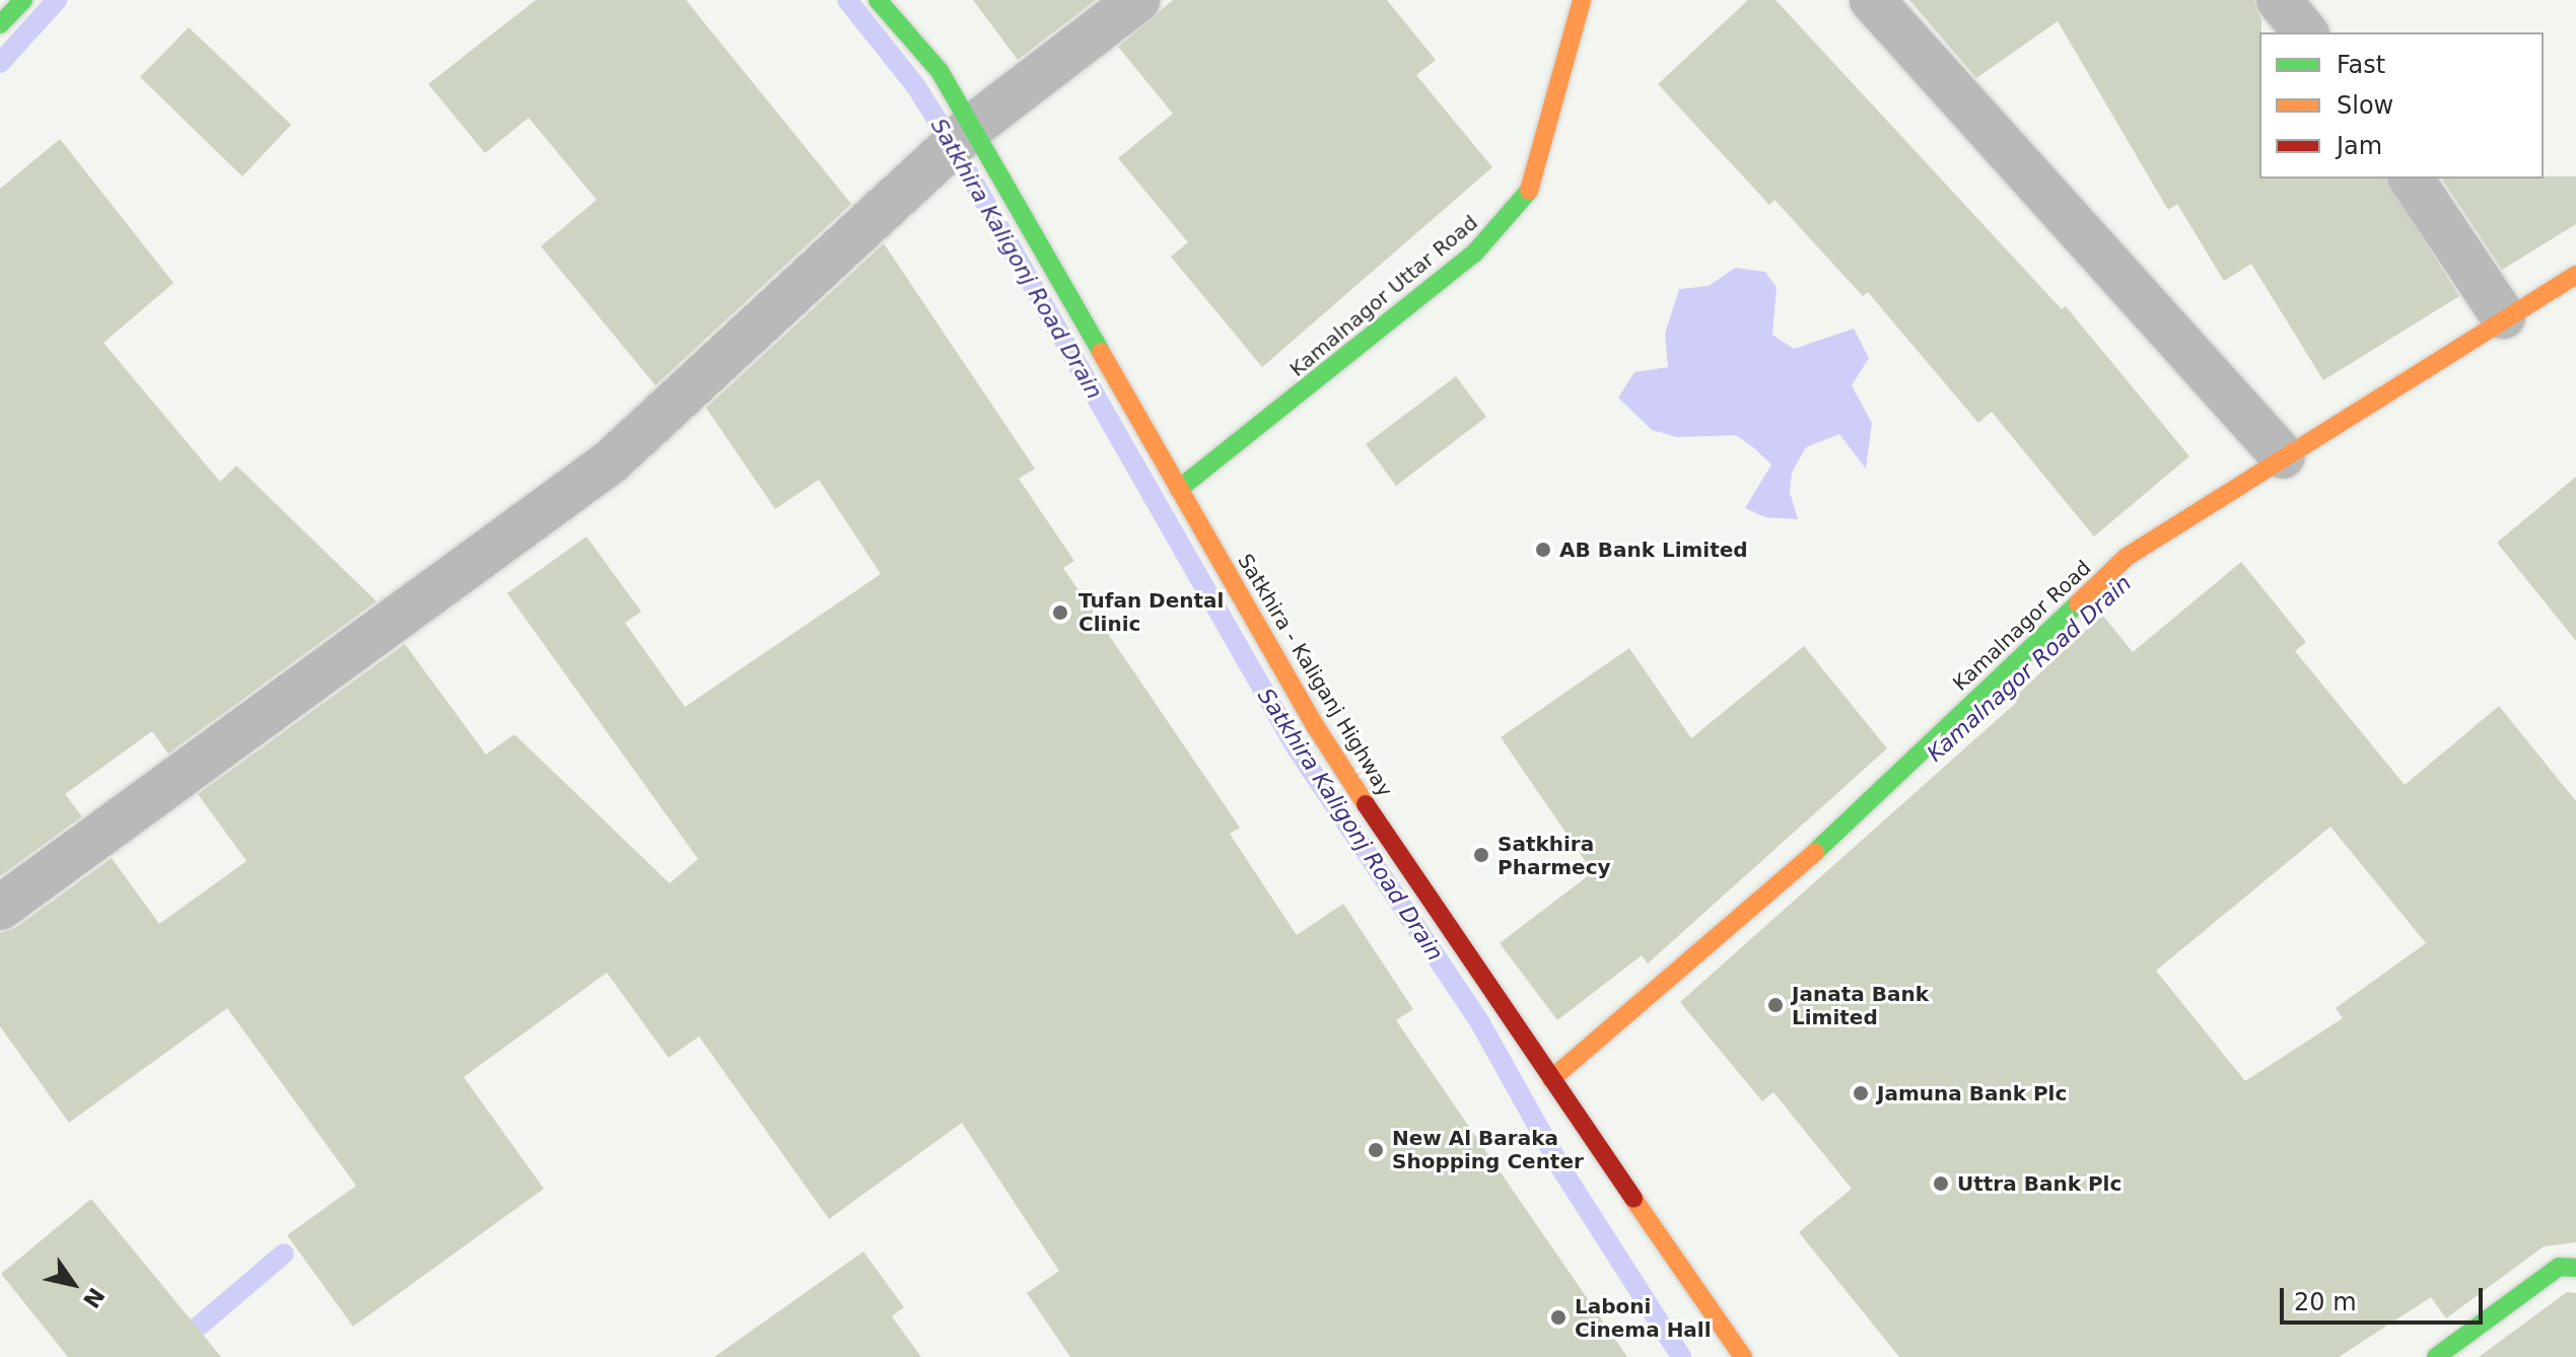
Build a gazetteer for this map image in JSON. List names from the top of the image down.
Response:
{
  "streets": {
    "main road": ["Kamalnagor Uttar Road", "Kamalnagor Road", "Satkhira - Kaliganj Highway"]
  },
  "crossings": [
    ["Kamalnagor Uttar Road", "Satkhira - Kaliganj Highway"],
    ["Kamalnagor Road", "Satkhira - Kaliganj Highway"]
  ],
  "water": ["Satkhira Kaligonj Road Drain", "Kamalnagor Road Drain"],
  "places": [
    "AB Bank Limited",
    "Tufan Dental Clinic",
    "Satkhira Pharmecy",
    "Janata Bank Limited",
    "Jamuna Bank Plc",
    "New Al Baraka Shopping Center",
    "Uttra Bank Plc",
    "Laboni Cinema Hall"
  ],
  "legend": ["Fast", "Slow", "Jam"],
  "scale_bar": "20 m",
  "north": "bottom right"
}
